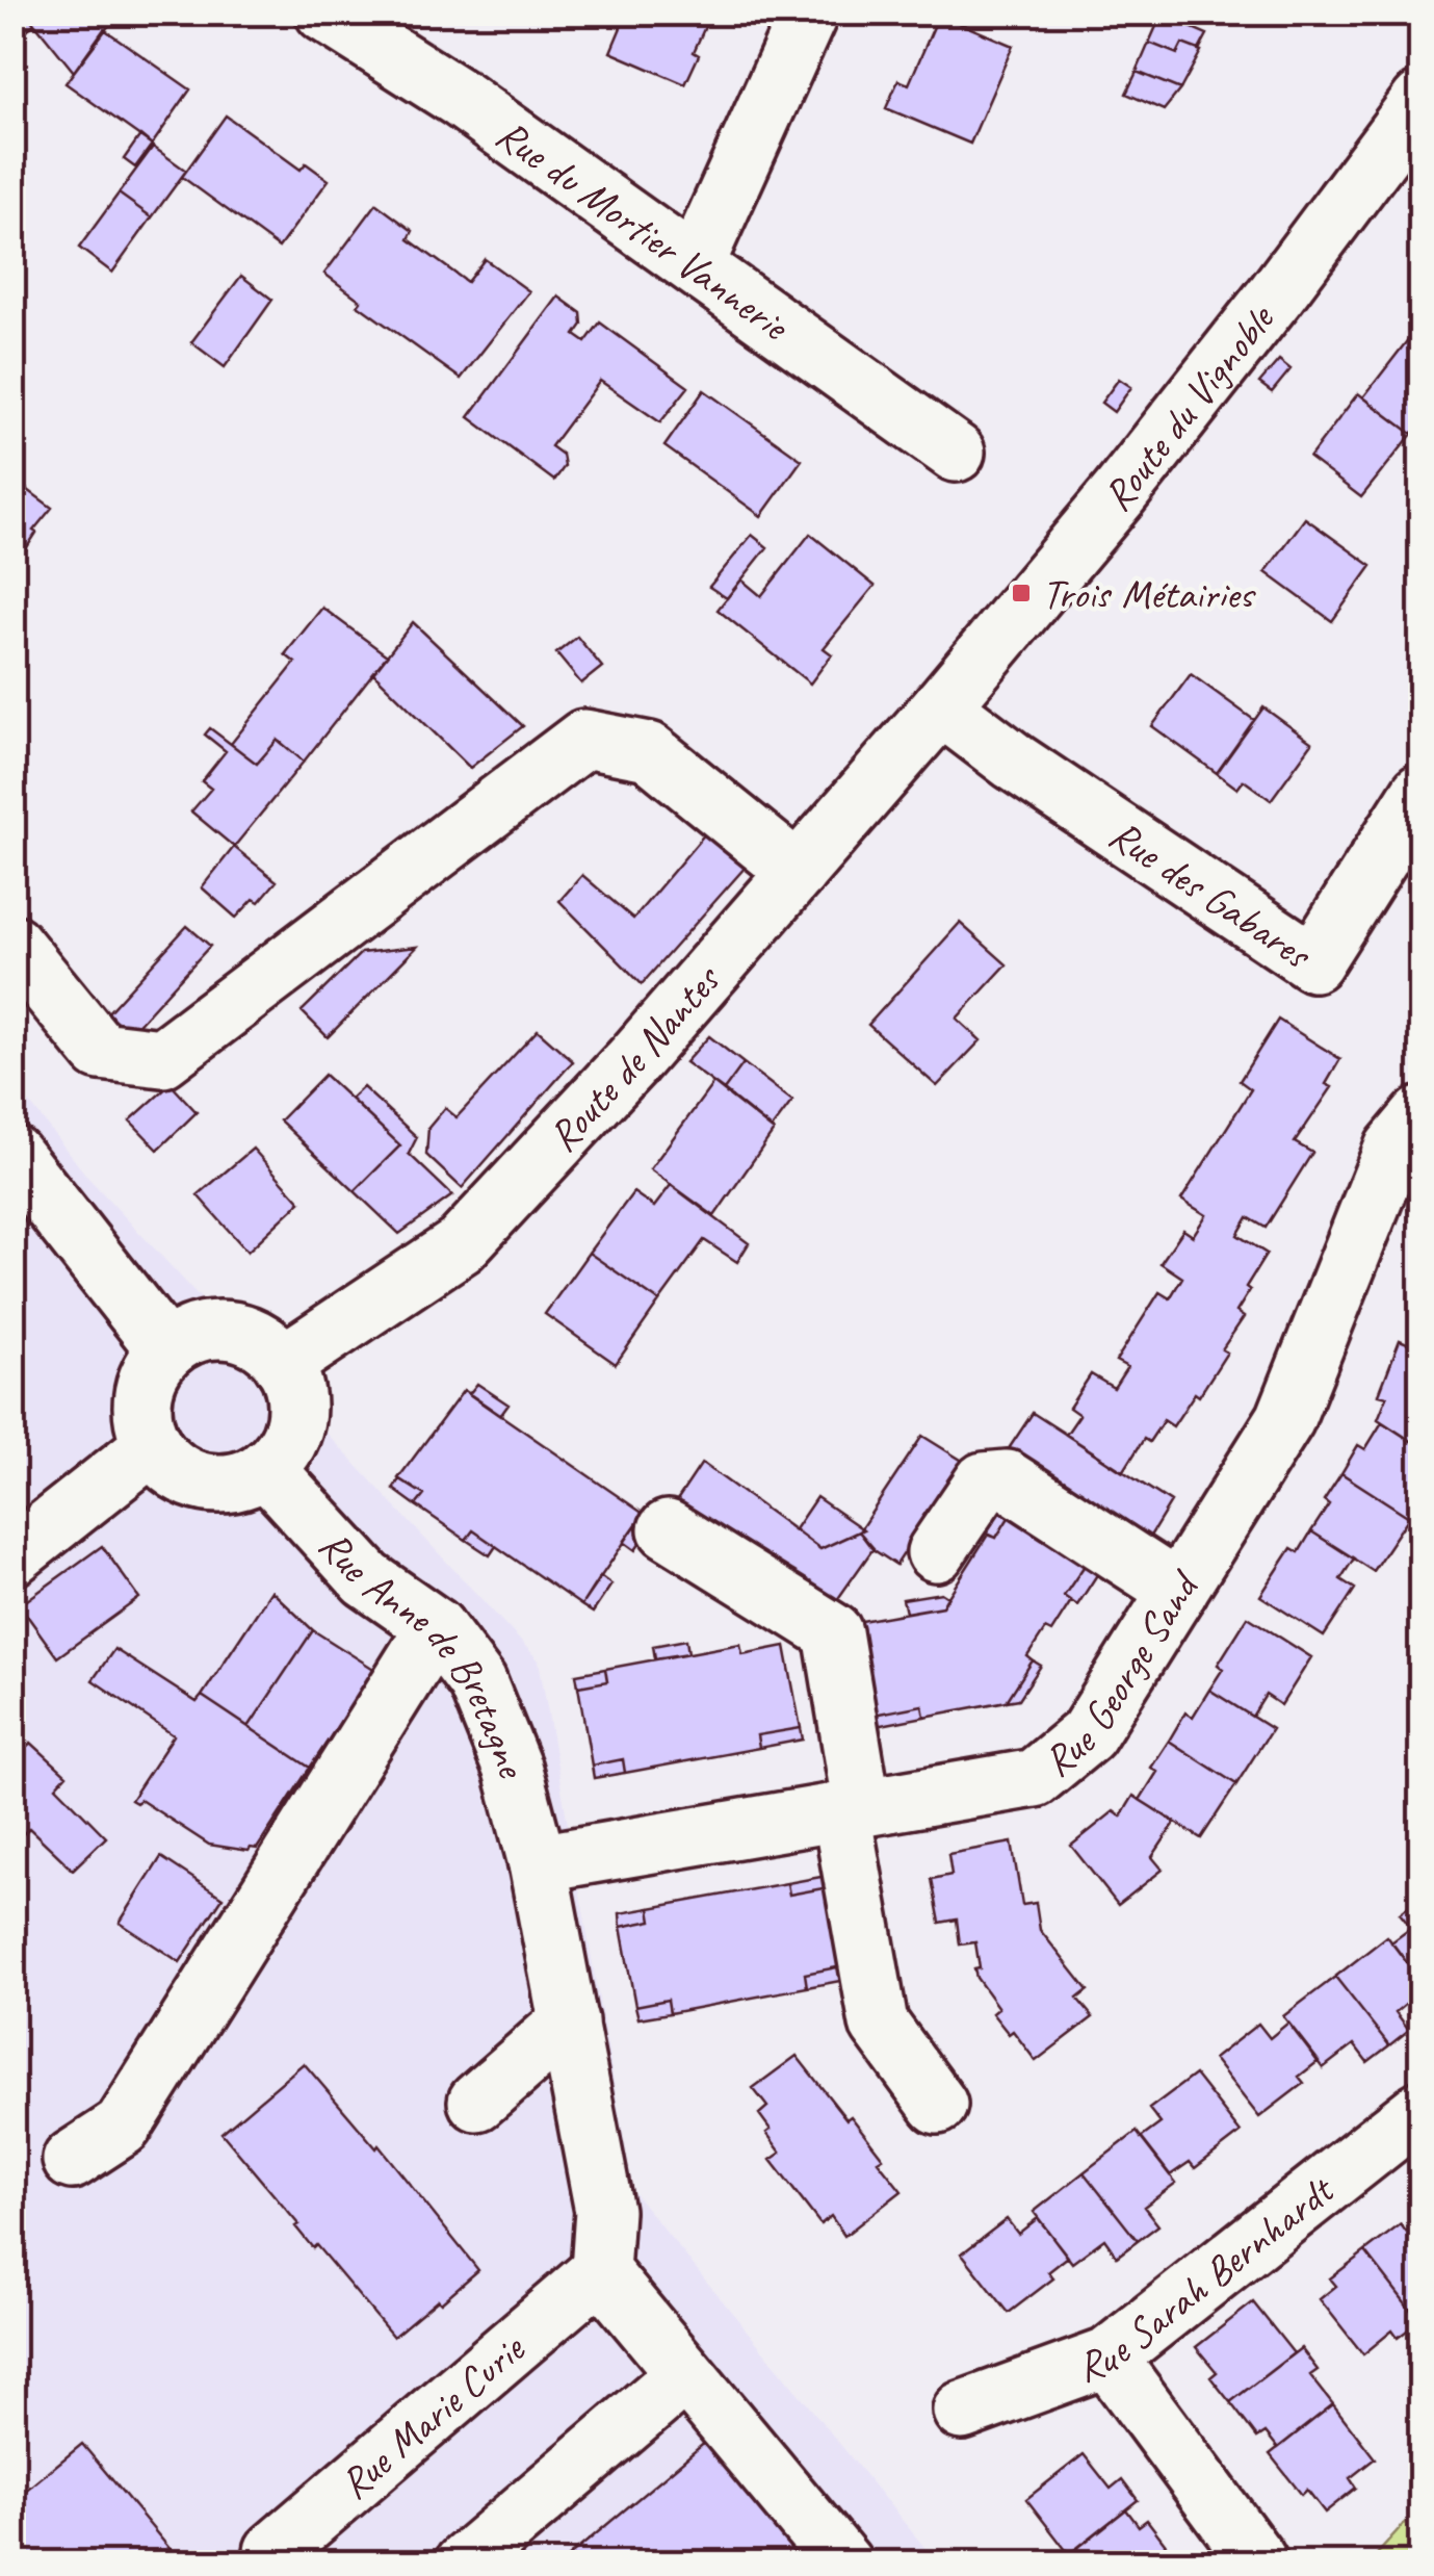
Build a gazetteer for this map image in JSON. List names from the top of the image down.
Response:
{
  "streets": {
    "street": [
      "Rue du Mortier Vannerie",
      "Route du Vignoble",
      "Rue des Gabares",
      "Route de Nantes",
      "Rue Anne de Bretagne",
      "Rue George Sand",
      "Rue Sarah Bernhardt",
      "Rue Marie Curie"
    ]
  },
  "crossings": [
    ["Route du Vignoble", "Rue des Gabares"],
    ["Route du Vignoble", "Route de Nantes"],
    ["Rue des Gabares", "Route de Nantes"],
    ["Route de Nantes", "Rue Anne de Bretagne"],
    ["Rue Anne de Bretagne", "Rue George Sand"]
  ],
  "places": {
    "transit": ["Trois Métairies"]
  }
}
